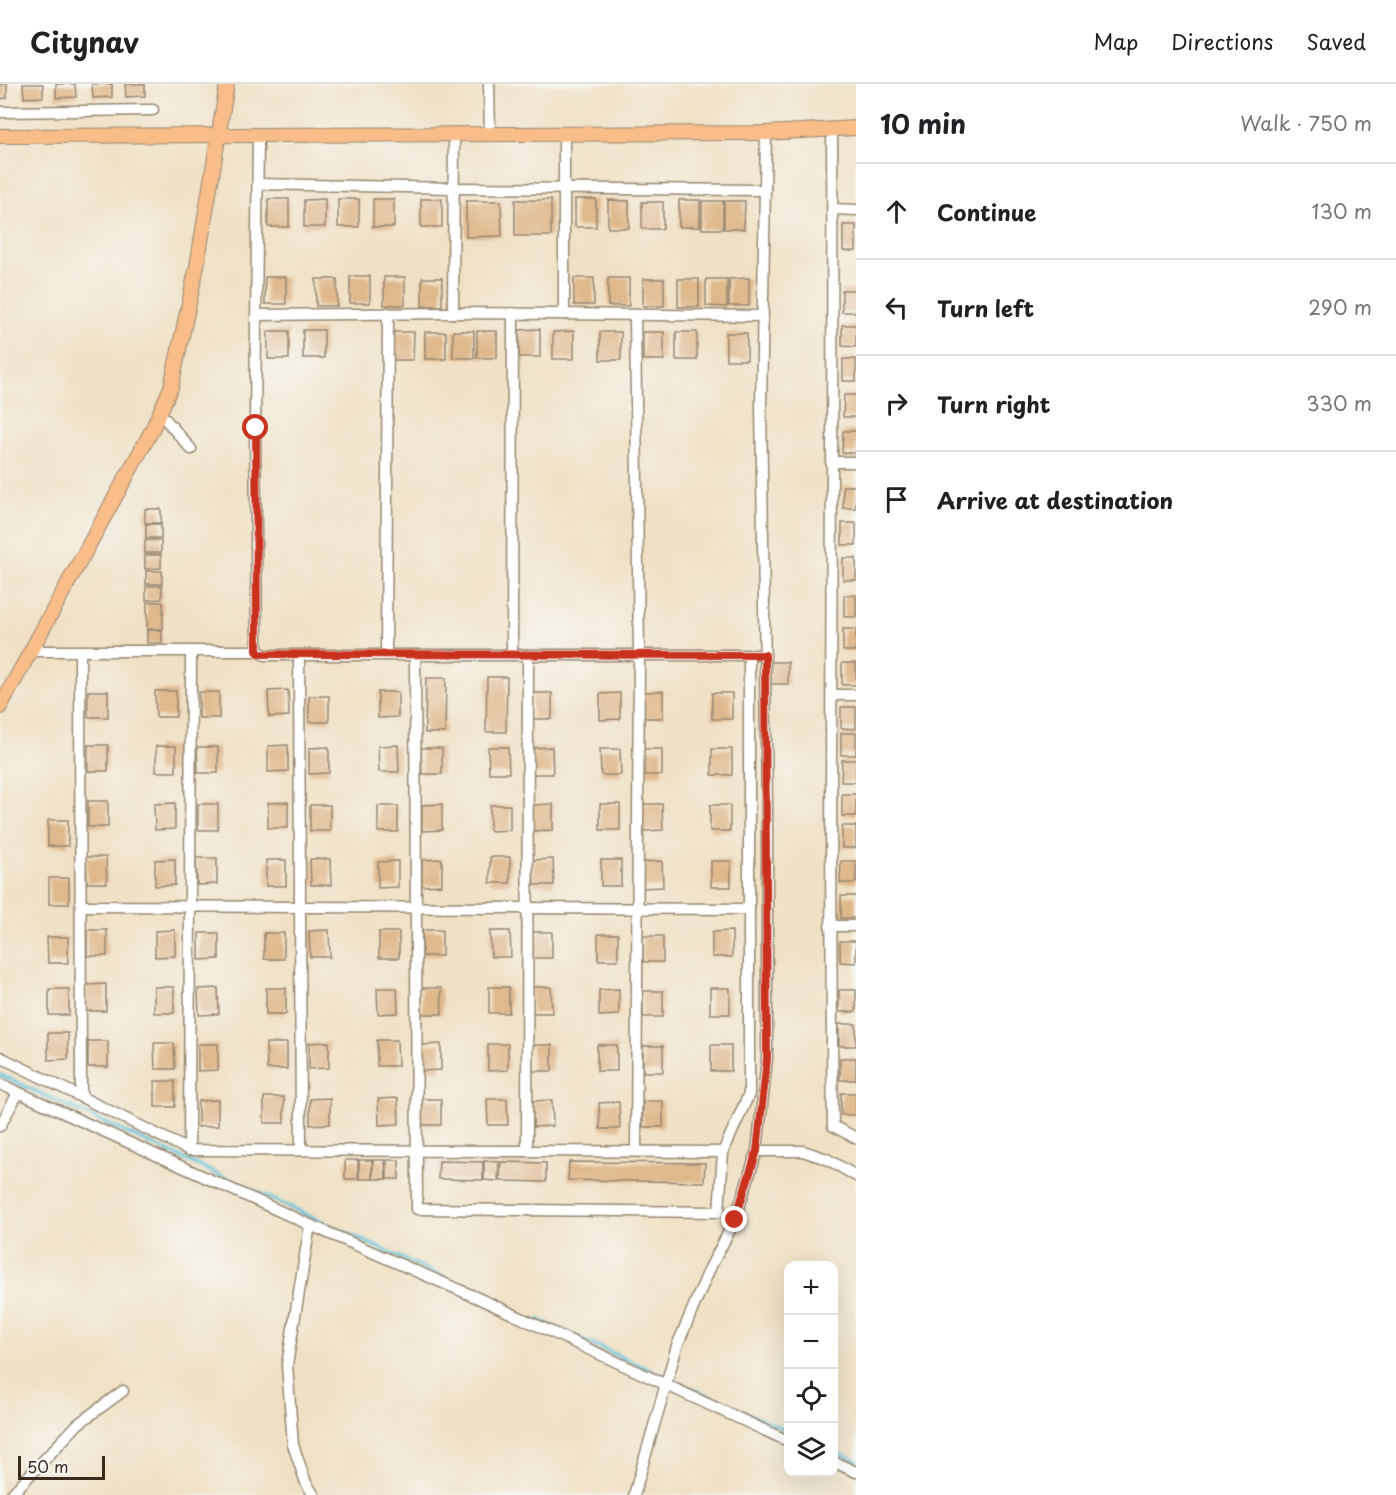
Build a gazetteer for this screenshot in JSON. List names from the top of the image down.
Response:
{
  "scale_bar": "50 m",
  "page": {
    "header": "Citynav",
    "nav": ["Map", "Directions", "Saved"],
    "heading": ["10 min", "Walk · 750 m"],
    "list": [
      ["Continue", "130 m"],
      ["Turn left", "290 m"],
      ["Turn right", "330 m"],
      "Arrive at destination"
    ],
    "map_buttons": ["+", "−"],
    "scale": "50 m"
  }
}
